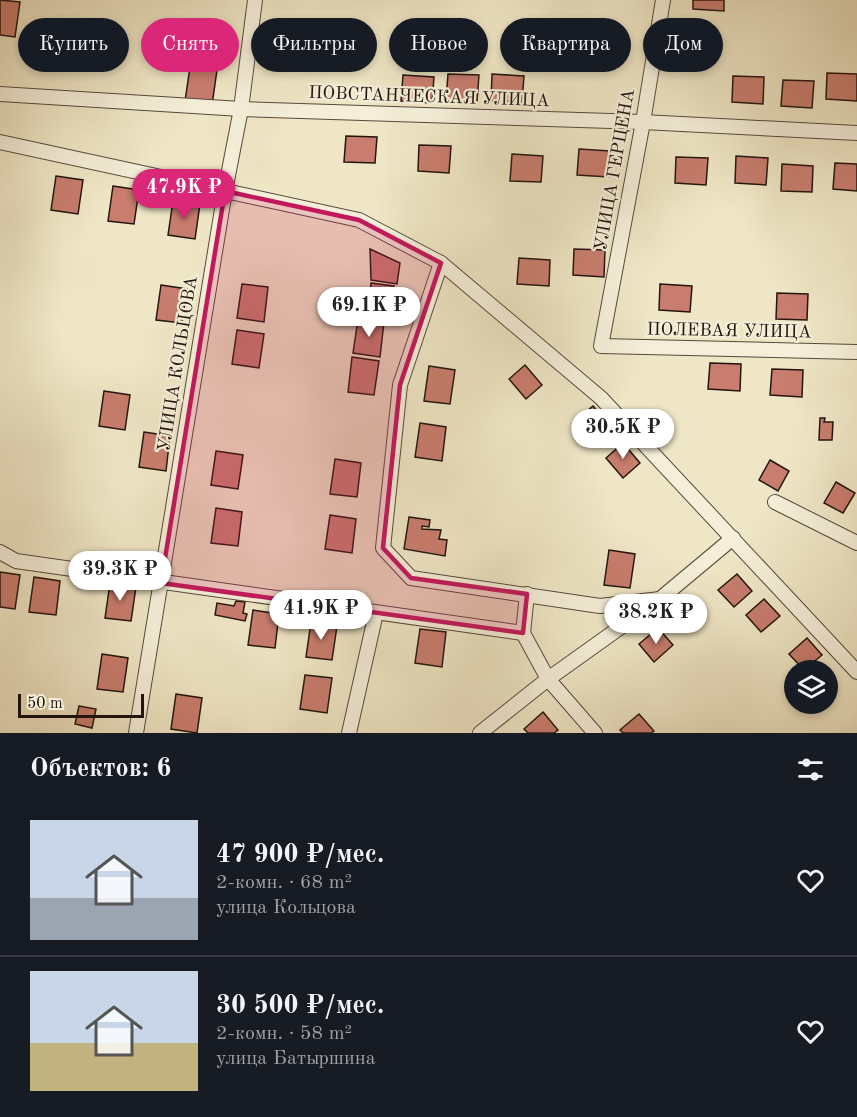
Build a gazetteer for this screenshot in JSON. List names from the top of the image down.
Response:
{
  "streets": {
    "street": [
      "ПОВСТАНЧЕСКАЯ УЛИЦА",
      "УЛИЦА ГЕРЦЕНА",
      "ПОЛЕВАЯ УЛИЦА",
      "УЛИЦА КОЛЬЦОВА"
    ]
  },
  "crossings": [
    ["ПОВСТАНЧЕСКАЯ УЛИЦА", "УЛИЦА ГЕРЦЕНА"],
    ["ПОВСТАНЧЕСКАЯ УЛИЦА", "УЛИЦА КОЛЬЦОВА"],
    ["УЛИЦА ГЕРЦЕНА", "ПОЛЕВАЯ УЛИЦА"]
  ],
  "scale_bar": "50 m",
  "page": {
    "chip": [
      "Купить",
      "Снять",
      "Фильтры",
      "Новое",
      "Квартира",
      "Дом"
    ],
    "price": [
      "47.9K ₽",
      "69.1K ₽",
      "30.5K ₽",
      "39.3K ₽",
      "41.9K ₽",
      "38.2K ₽"
    ],
    "scale": "50 m",
    "heading": "Объектов: 6",
    "list": [
      {
        "name": "47 900 ₽/мес.",
        "note": "2-комн. · 68 m² · улица Кольцова"
      },
      {
        "name": "30 500 ₽/мес.",
        "note": "2-комн. · 58 m² · улица Батыршина"
      }
    ]
  }
}
